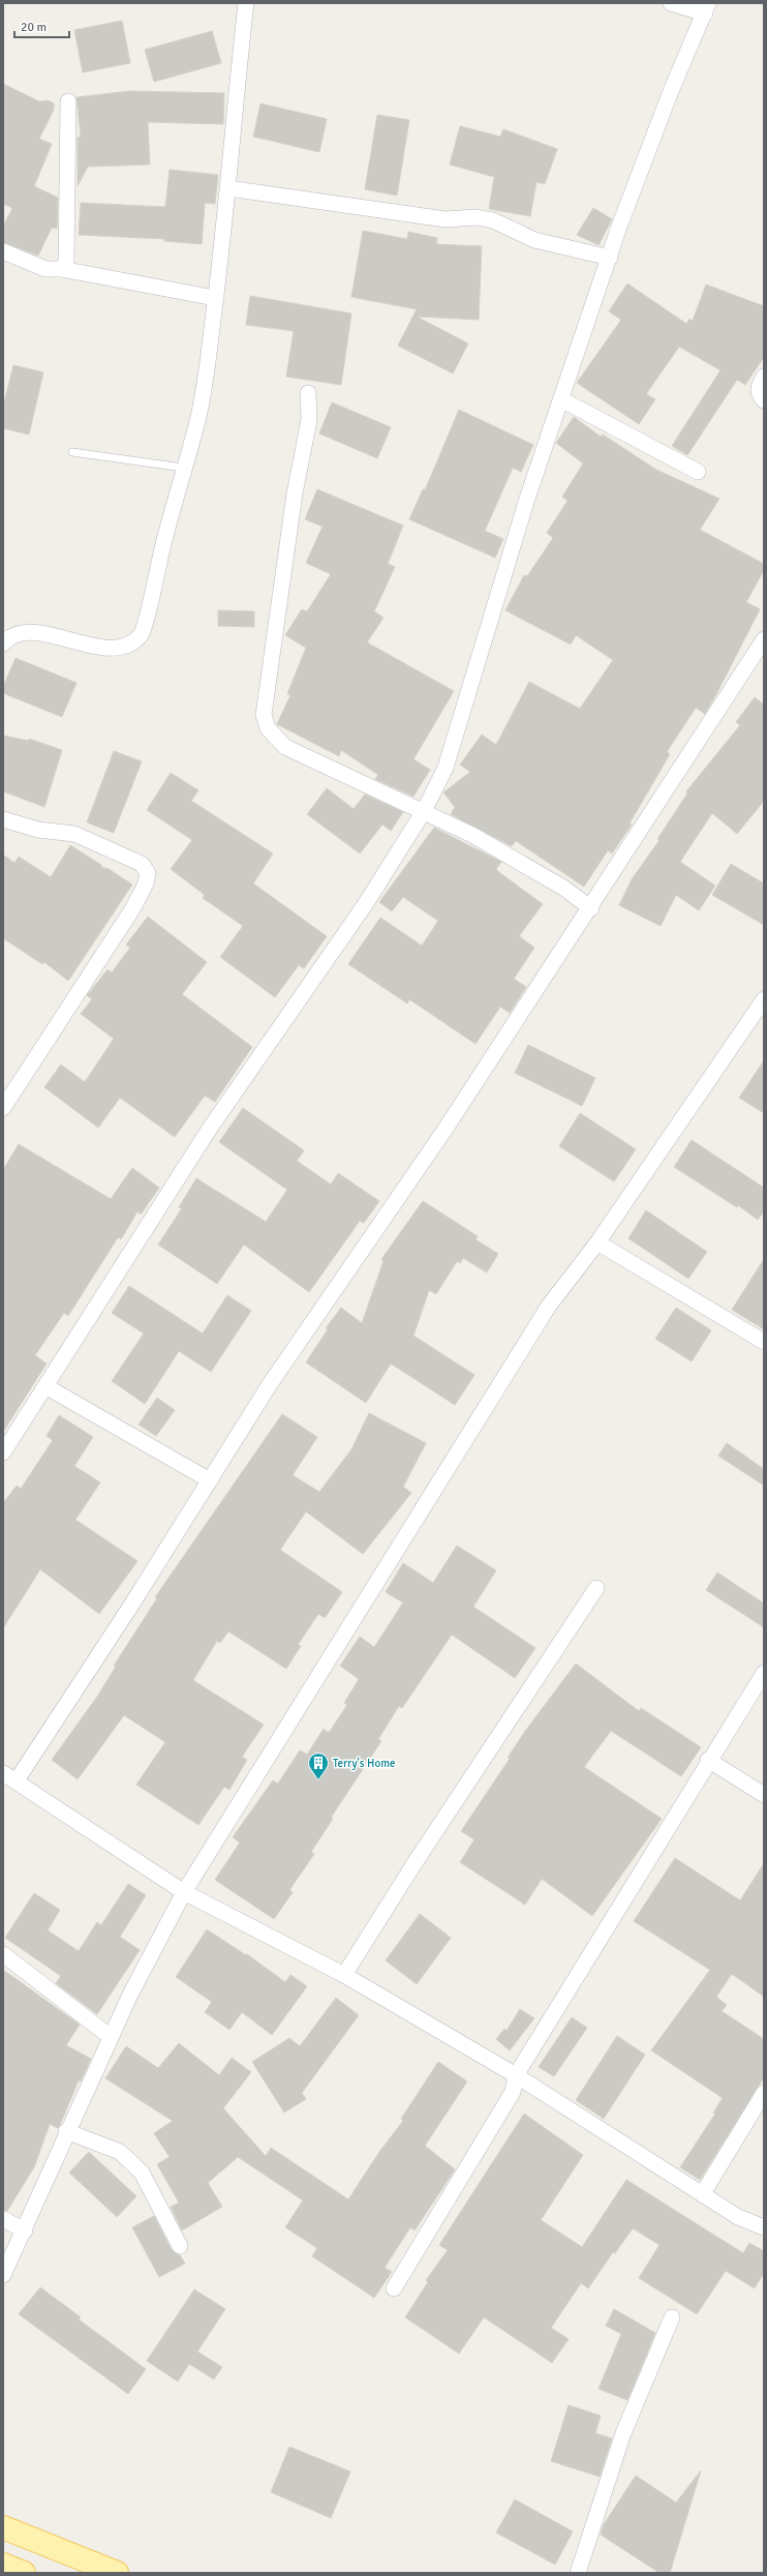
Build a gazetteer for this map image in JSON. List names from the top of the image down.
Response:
{
  "places": {
    "building": ["Terry's Home"]
  },
  "scale_bar": "20 m"
}
